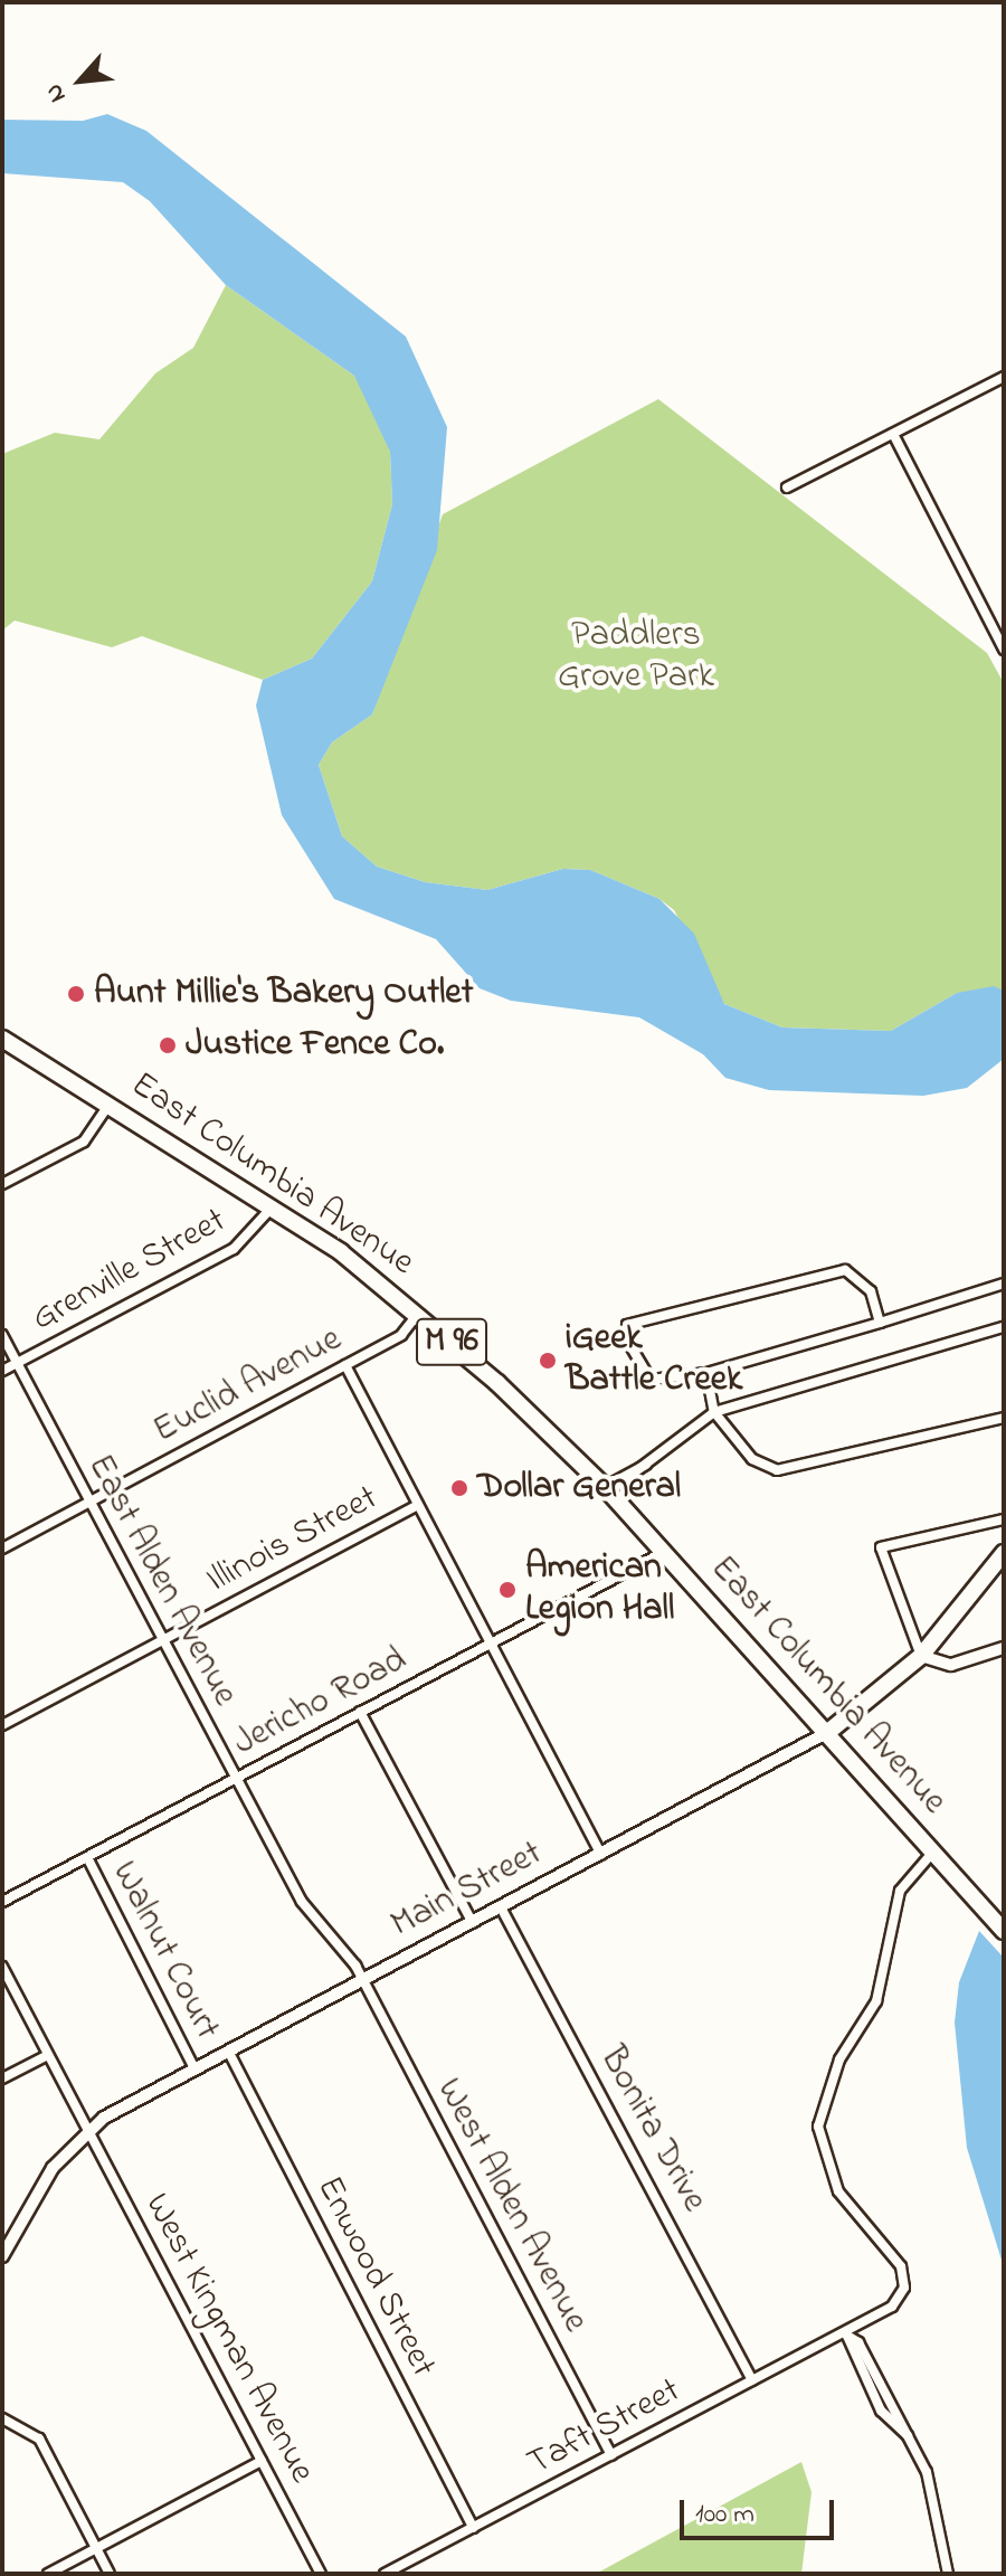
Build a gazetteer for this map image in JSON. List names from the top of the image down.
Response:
{
  "streets": {
    "main road": ["East Columbia Avenue", "M 96", "Main Street"],
    "street": [
      "Grenville Street",
      "Euclid Avenue",
      "Illinois Street",
      "East Alden Avenue",
      "Jericho Road",
      "Walnut Court",
      "Bonita Drive",
      "West Alden Avenue",
      "Enwood Street",
      "West Kingman Avenue",
      "Taft Street"
    ]
  },
  "crossings": [
    ["East Columbia Avenue", "Grenville Street"],
    ["East Columbia Avenue", "Euclid Avenue"],
    ["East Columbia Avenue", "Jericho Road"],
    ["East Columbia Avenue", "Main Street"],
    ["East Columbia Avenue", "Taft Street"],
    ["Grenville Street", "East Alden Avenue"],
    ["Euclid Avenue", "East Alden Avenue"],
    ["Illinois Street", "East Alden Avenue"],
    ["East Alden Avenue", "Jericho Road"],
    ["East Alden Avenue", "Main Street"],
    ["East Alden Avenue", "West Alden Avenue"],
    ["Jericho Road", "Walnut Court"],
    ["Main Street", "Walnut Court"],
    ["Main Street", "Bonita Drive"],
    ["Main Street", "West Alden Avenue"],
    ["Main Street", "Enwood Street"],
    ["Main Street", "West Kingman Avenue"],
    ["Bonita Drive", "Taft Street"],
    ["West Alden Avenue", "Taft Street"],
    ["Enwood Street", "Taft Street"]
  ],
  "parks": ["Paddlers Grove Park"],
  "places": [
    "Aunt Millie's Bakery Outlet",
    "Justice Fence Co.",
    "iGeek Battle Creek",
    "Dollar General",
    "American Legion Hall"
  ],
  "scale_bar": "100 m",
  "north": "bottom left"
}
